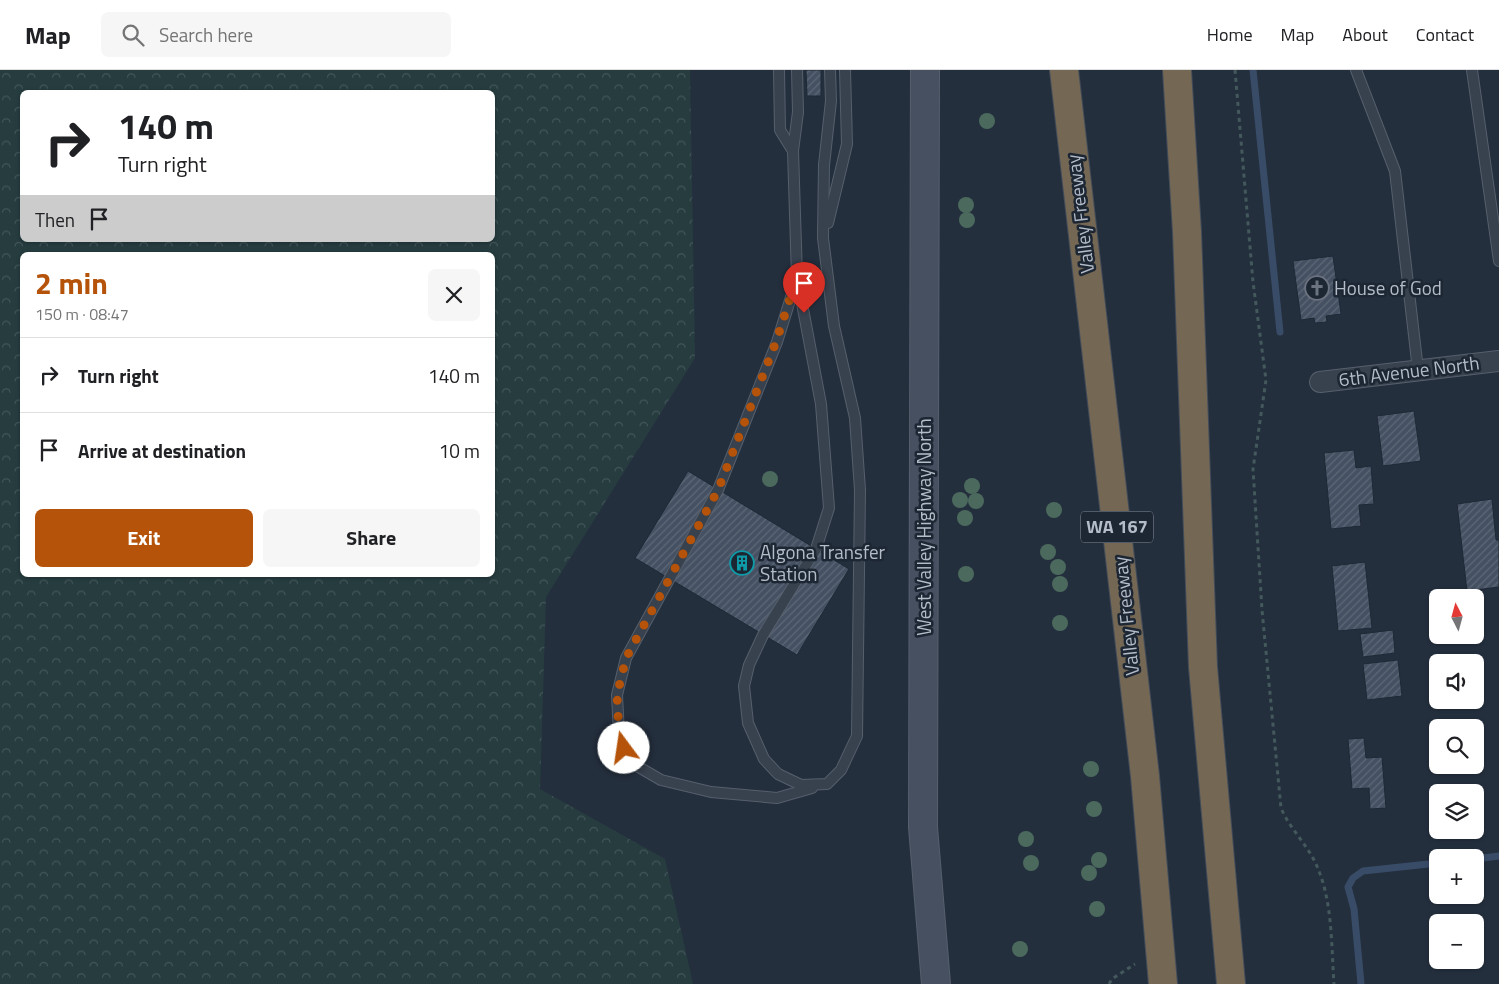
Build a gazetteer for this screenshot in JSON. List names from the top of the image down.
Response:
{
  "streets": {
    "highway": ["Valley Freeway", "WA 167"],
    "main road": ["West Valley Highway North"],
    "street": ["6th Avenue North"]
  },
  "places": {
    "church": ["House of God"],
    "building": ["Algona Transfer Station"]
  },
  "north": "top",
  "page": {
    "header": "Map",
    "search": "Search here",
    "nav": [
      "Home",
      "Map",
      "About",
      "Contact"
    ],
    "turn": ["140 m", "Turn right"],
    "then": "Then",
    "heading": ["2 min", "150 m · 08:47"],
    "list": [
      {
        "name": "Turn right",
        "value": "140 m"
      },
      {
        "name": "Arrive at destination",
        "value": "10 m"
      }
    ],
    "buttons": ["Exit", "Share"],
    "map_buttons": ["+", "−"]
  }
}
